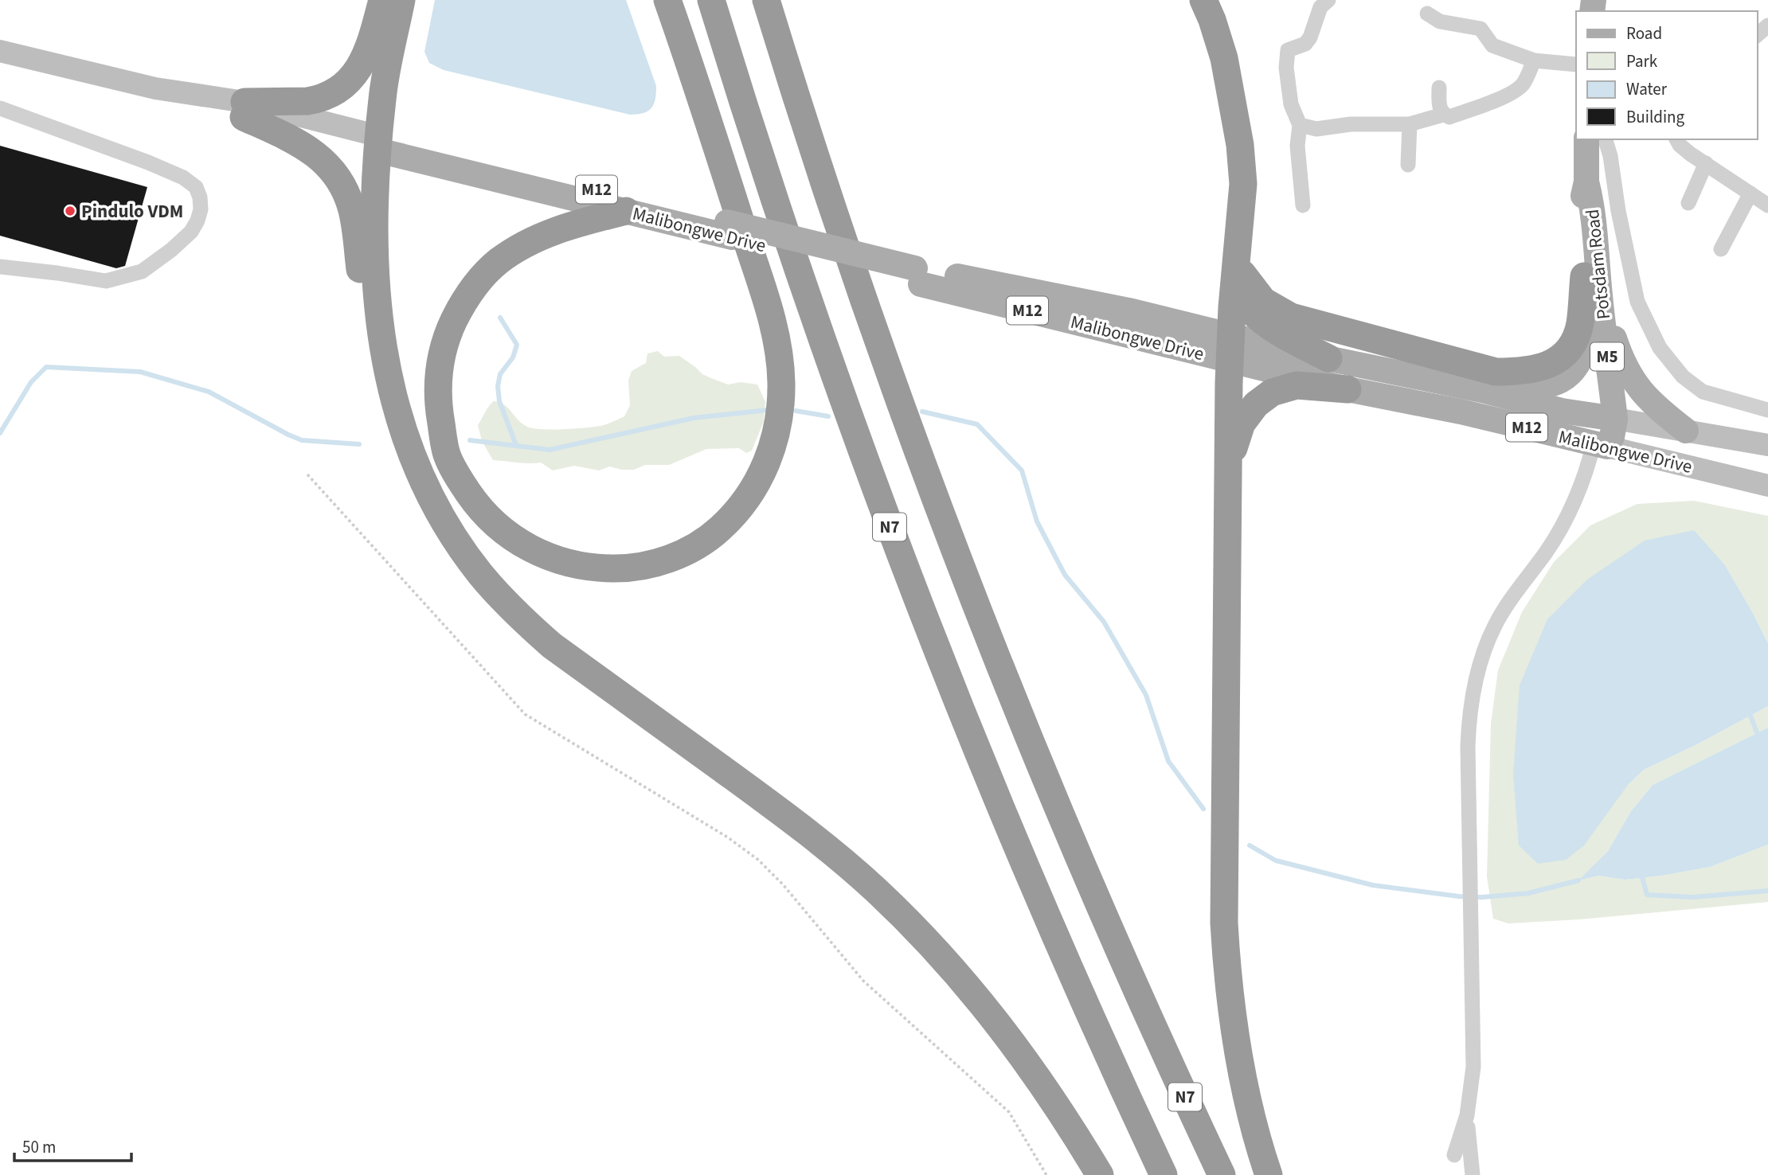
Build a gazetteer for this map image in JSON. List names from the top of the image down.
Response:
{
  "streets": {
    "highway": ["N7"],
    "main road": [
      "M12",
      "Malibongwe Drive",
      "Potsdam Road",
      "M5"
    ]
  },
  "crossings": [
    ["M12", "Malibongwe Drive"],
    ["Malibongwe Drive", "Potsdam Road"]
  ],
  "places": ["Pindulo VDM"],
  "legend": [
    "Road",
    "Park",
    "Water",
    "Building"
  ],
  "scale_bar": "50 m"
}
